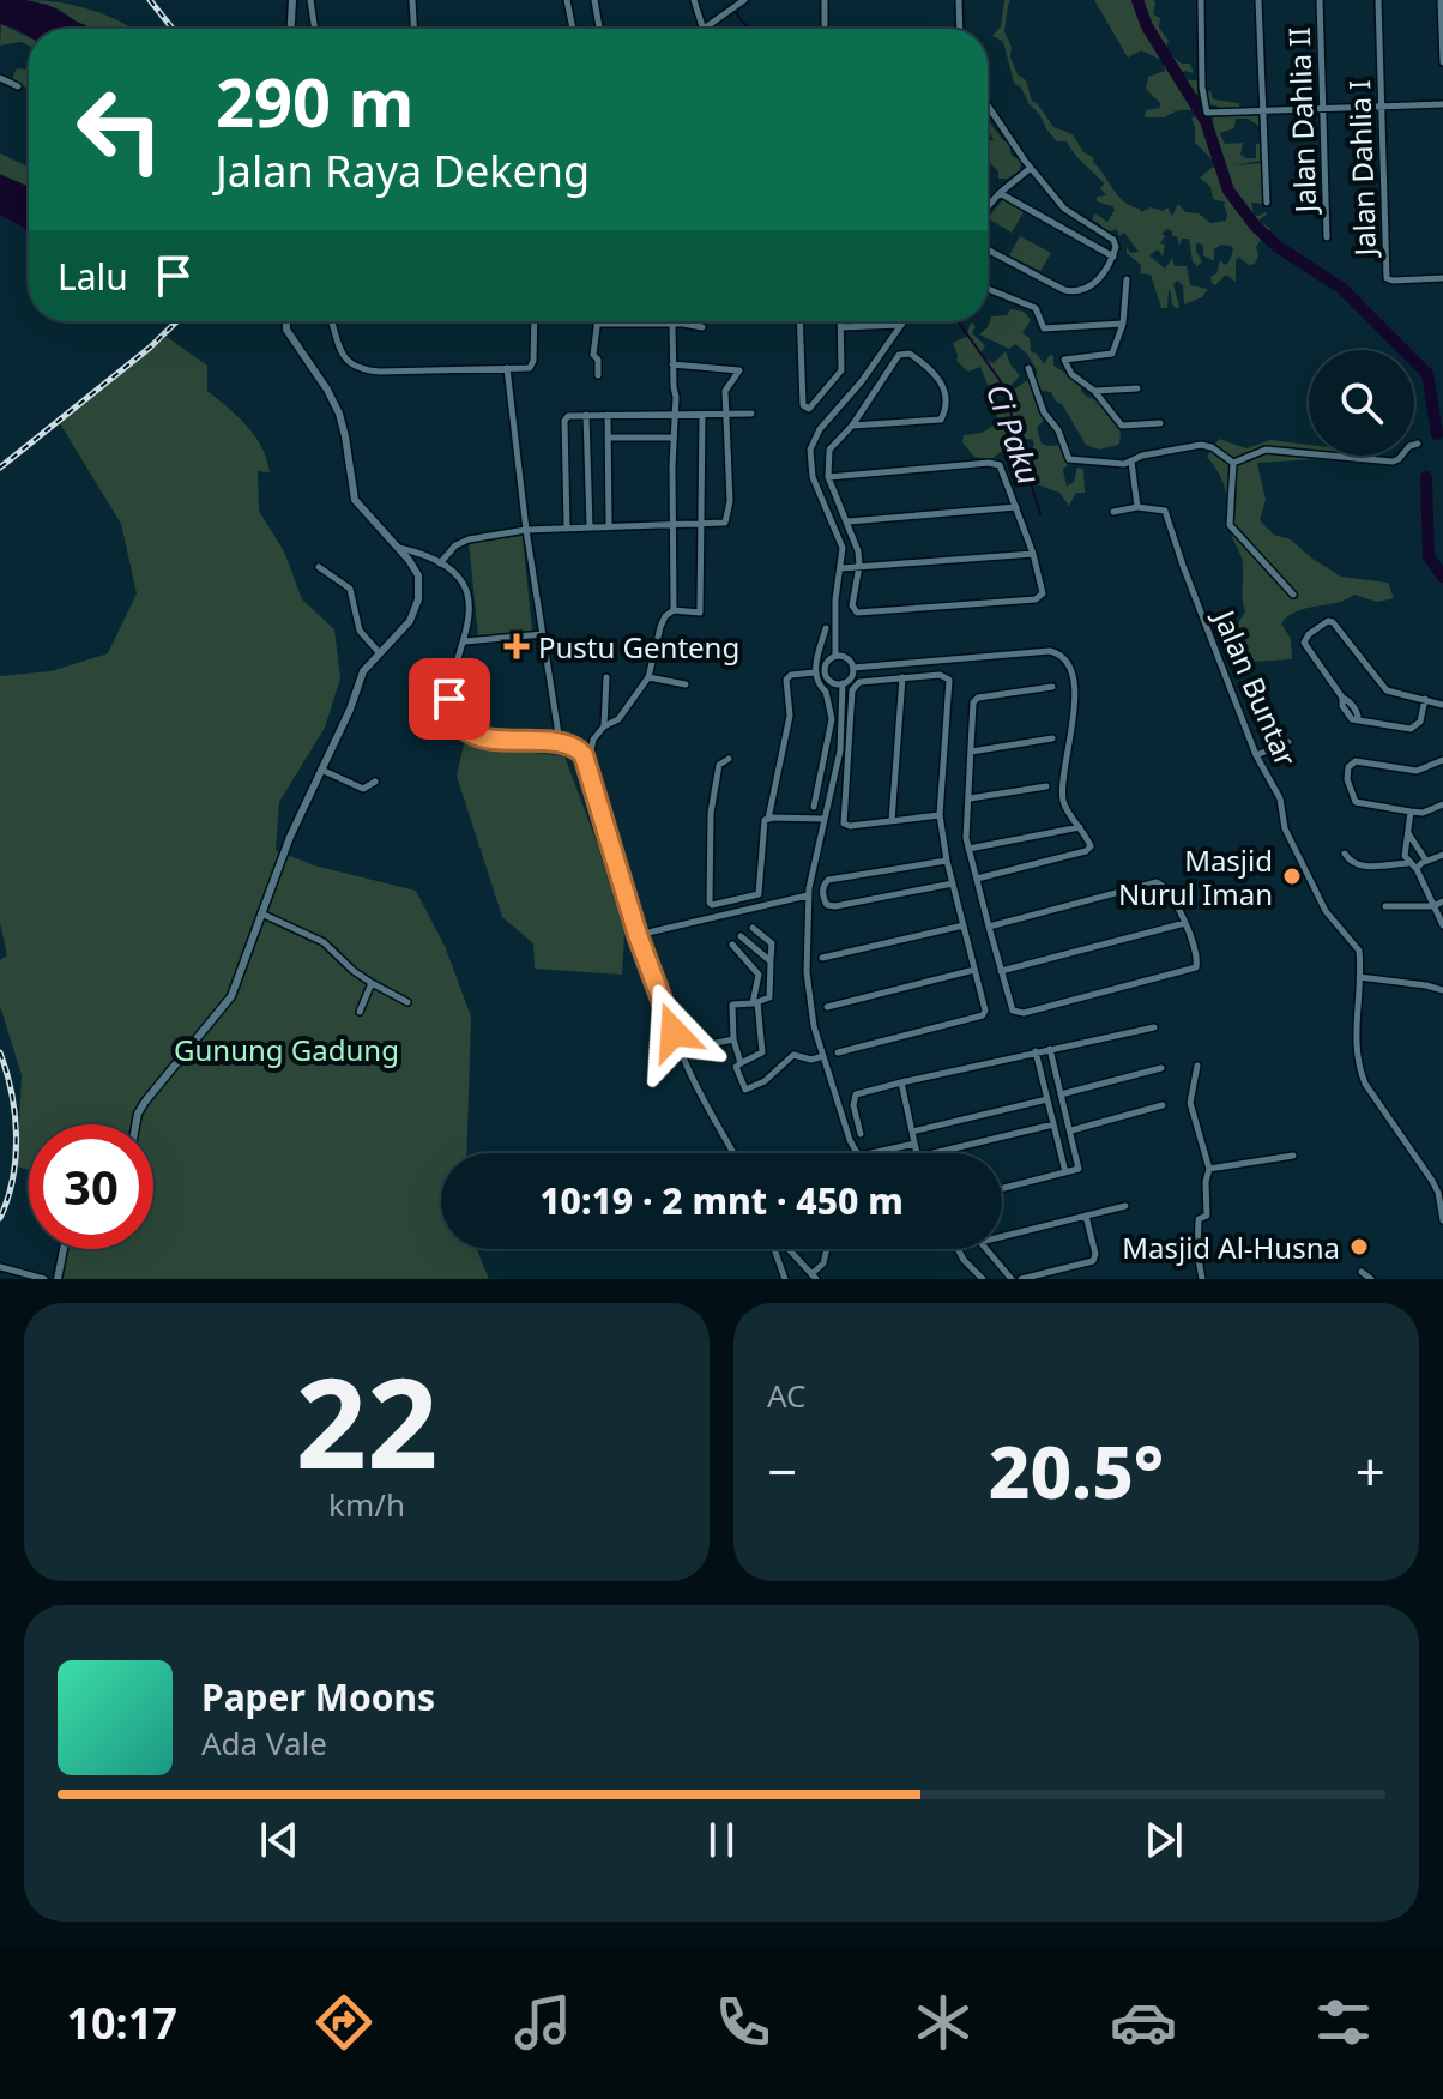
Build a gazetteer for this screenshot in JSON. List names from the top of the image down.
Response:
{
  "streets": {
    "street": ["Jalan Dahlia II", "Jalan Dahlia I", "Jalan Buntar"]
  },
  "water": ["Ci Paku"],
  "parks": ["Gunung Gadung"],
  "places": {
    "health": ["Pustu Genteng"],
    "other": ["Masjid Nurul Iman", "Masjid Al-Husna"]
  },
  "page": {
    "turn": ["290 m", "Jalan Raya Dekeng"],
    "then": "Lalu",
    "limit": "30",
    "trip": "10:19 · 2 mnt · 450 m",
    "tile": [
      ["22", "km/h"],
      "AC"
    ],
    "heat": ["−", "20.5°", "+"],
    "song": ["Paper Moons", "Ada Vale"],
    "tabs": "10:17"
  }
}
